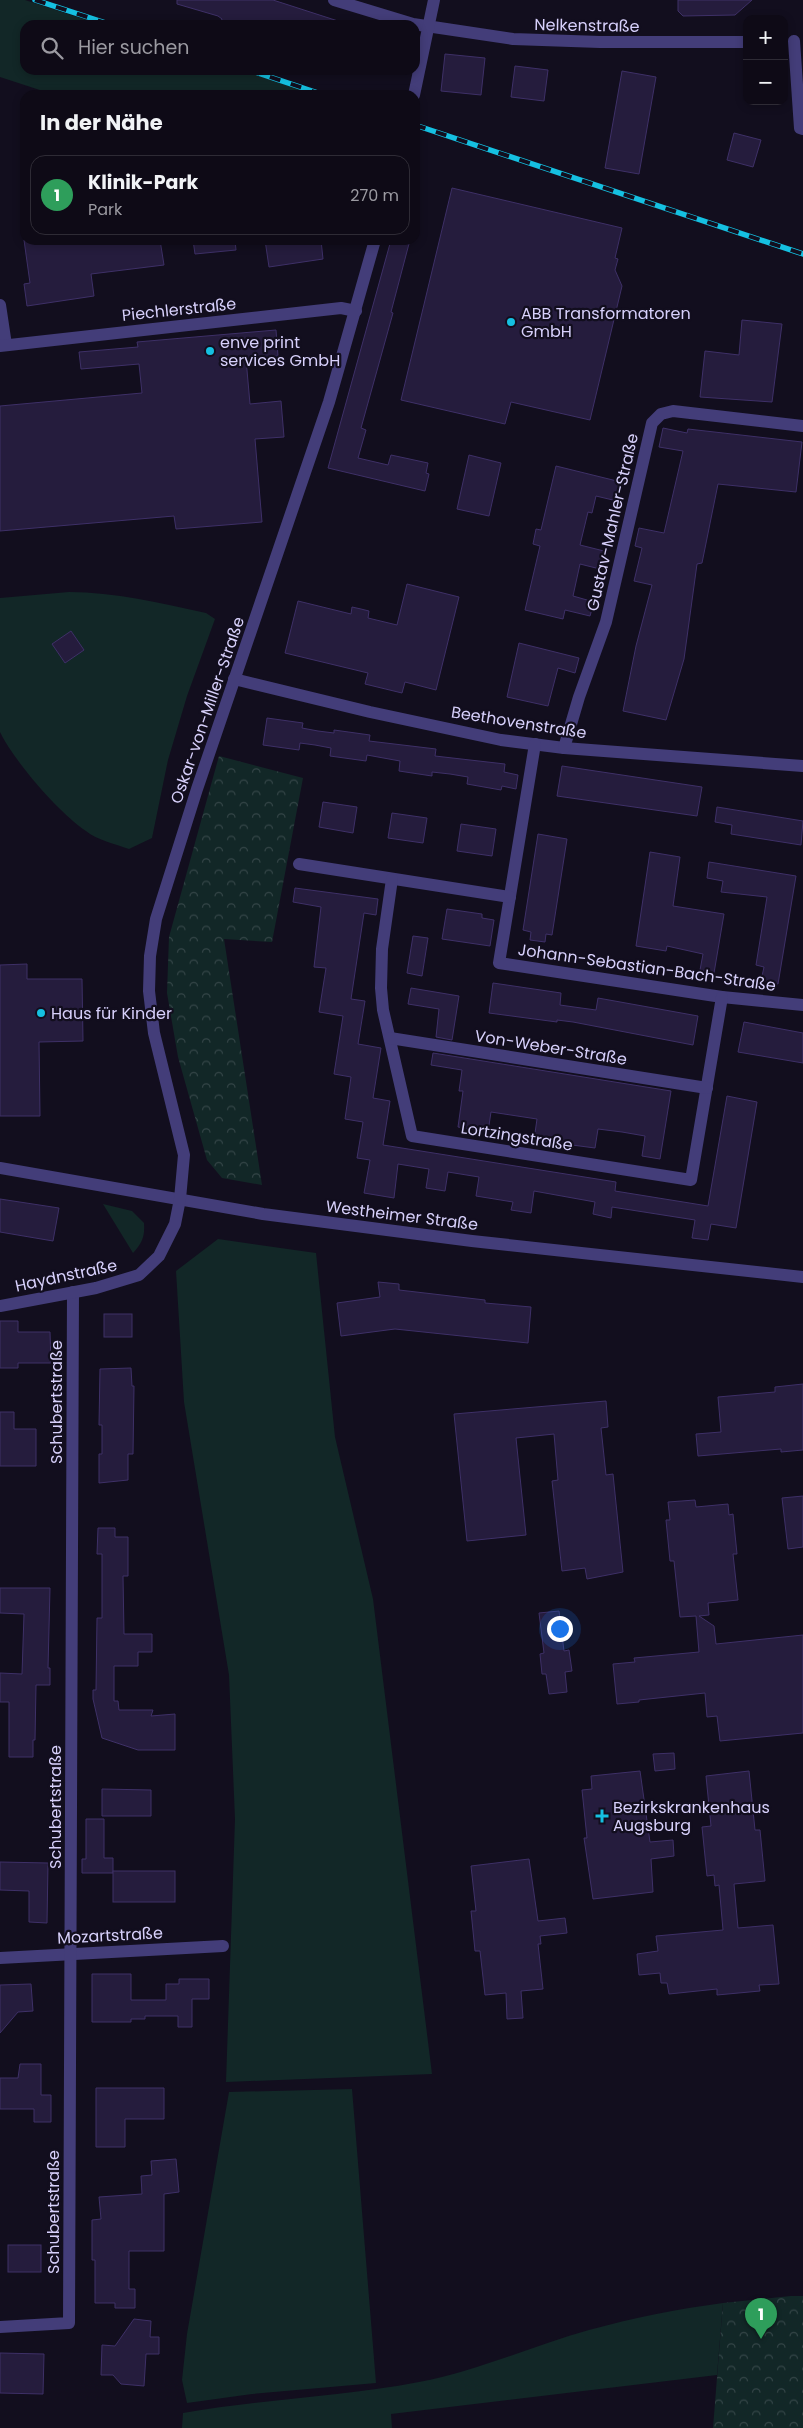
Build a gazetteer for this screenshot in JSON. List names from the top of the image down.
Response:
{
  "streets": {
    "street": [
      "Nelkenstraße",
      "Piechlerstraße",
      "Gustav-Mahler-Straße",
      "Oskar-von-Miller-Straße",
      "Beethovenstraße",
      "Johann-Sebastian-Bach-Straße",
      "Von-Weber-Straße",
      "Lortzingstraße",
      "Westheimer Straße",
      "Haydnstraße",
      "Schubertstraße",
      "Mozartstraße"
    ]
  },
  "crossings": [
    ["Piechlerstraße", "Oskar-von-Miller-Straße"],
    ["Gustav-Mahler-Straße", "Beethovenstraße"],
    ["Oskar-von-Miller-Straße", "Beethovenstraße"],
    ["Oskar-von-Miller-Straße", "Westheimer Straße"],
    ["Oskar-von-Miller-Straße", "Haydnstraße"],
    ["Beethovenstraße", "Johann-Sebastian-Bach-Straße"],
    ["Johann-Sebastian-Bach-Straße", "Lortzingstraße"],
    ["Von-Weber-Straße", "Lortzingstraße"],
    ["Westheimer Straße", "Haydnstraße"],
    ["Haydnstraße", "Schubertstraße"],
    ["Schubertstraße", "Mozartstraße"]
  ],
  "places": {
    "other": ["ABB Transformatoren GmbH", "enve print services GmbH", "Haus für Kinder"],
    "health": ["Bezirkskrankenhaus Augsburg"]
  },
  "page": {
    "map_buttons": ["+", "−"],
    "search": "Hier suchen",
    "heading": "In der Nähe",
    "list": [
      {
        "mark": "1",
        "name": "Klinik-Park",
        "note": "Park",
        "value": "270 m"
      }
    ],
    "pins": "1"
  }
}
